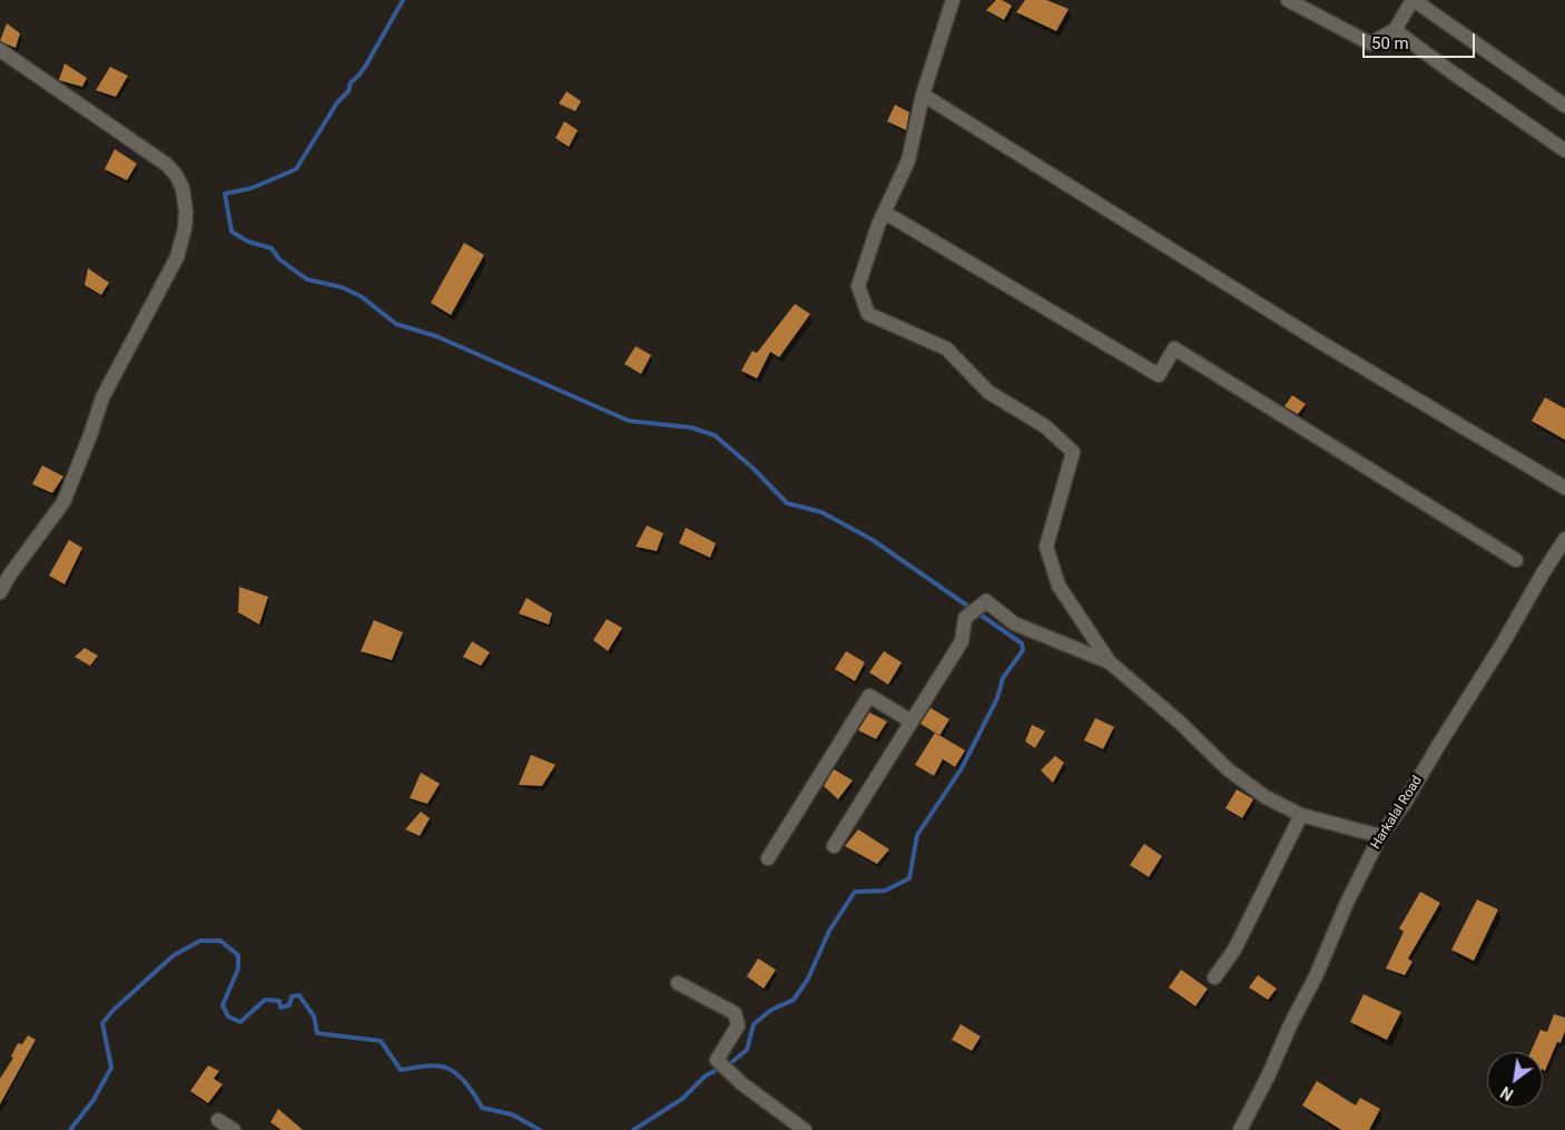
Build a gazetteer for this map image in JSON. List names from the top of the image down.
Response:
{
  "streets": {
    "street": ["Harkalal Road"]
  },
  "scale_bar": "50 m",
  "north": "bottom left"
}
